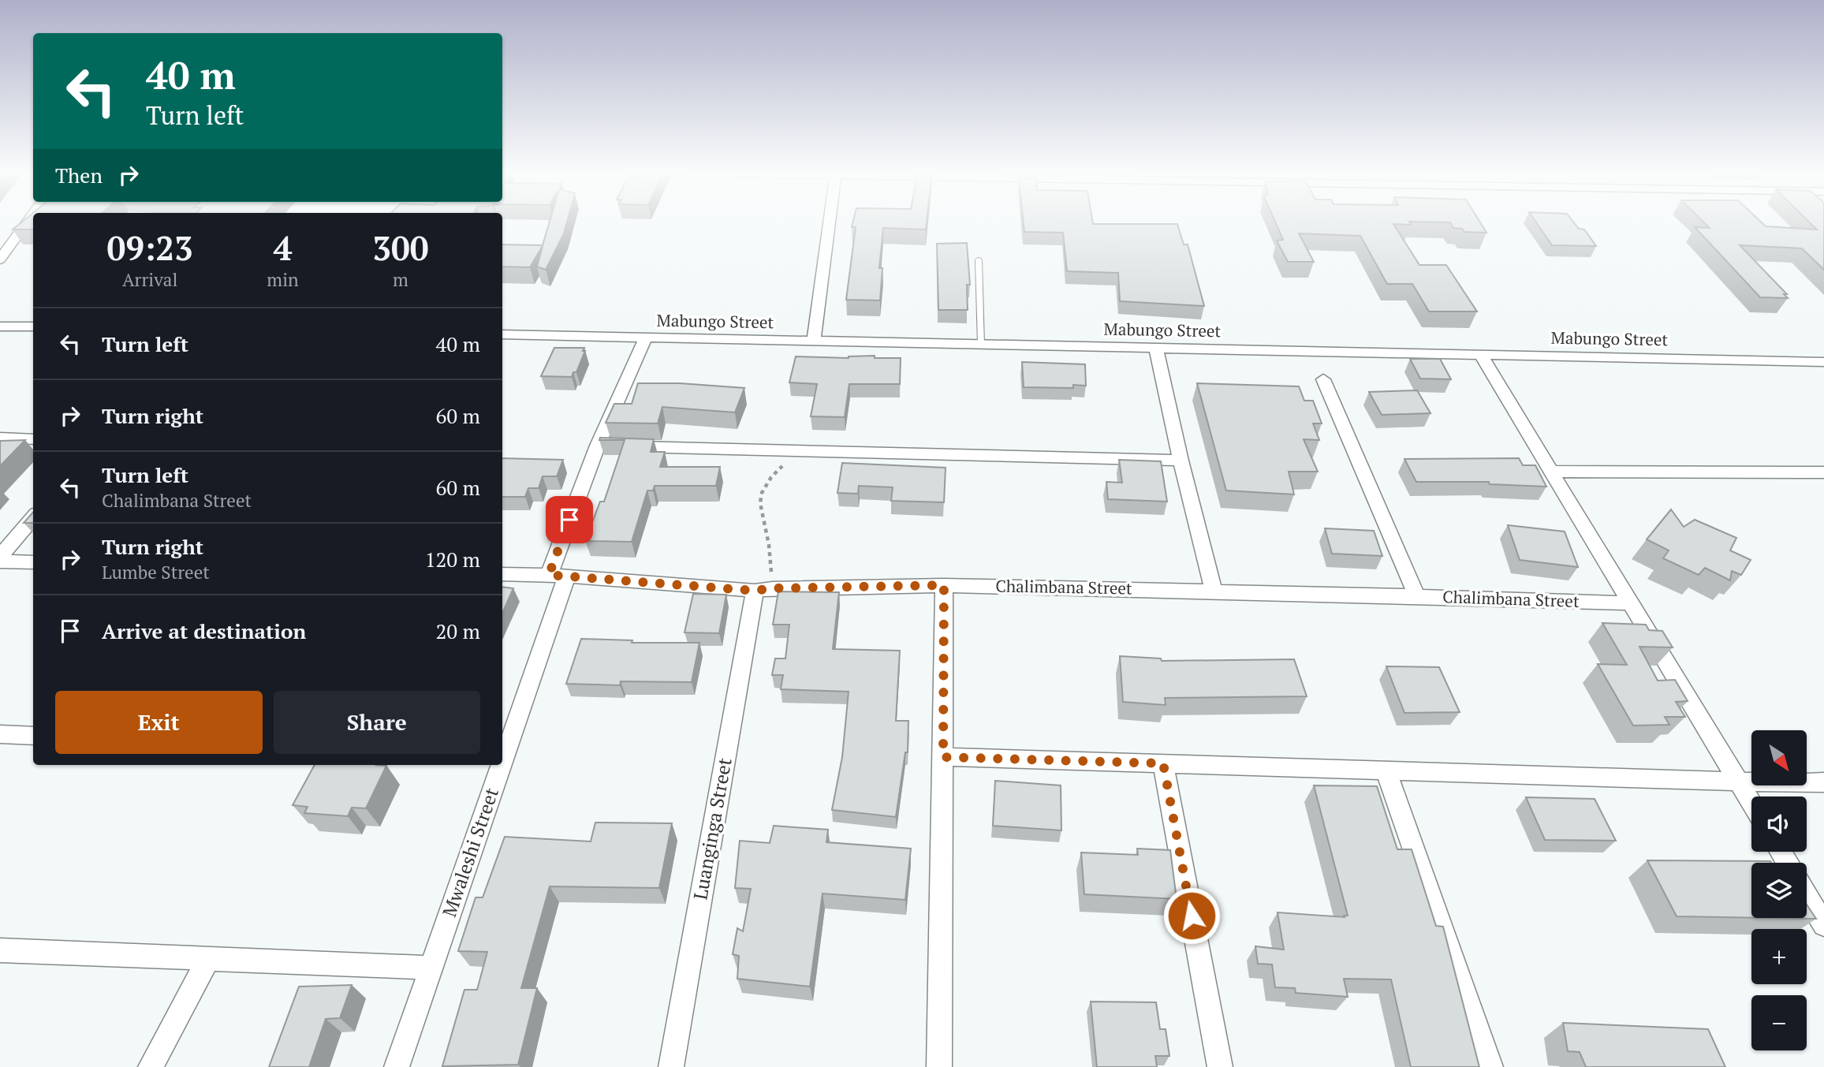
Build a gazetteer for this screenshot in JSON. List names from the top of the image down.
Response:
{
  "streets": {
    "street": [
      "Mabungo Street",
      "Chalimbana Street",
      "Luanginga Street",
      "Mwaleshi Street"
    ]
  },
  "crossings": [
    ["Mabungo Street", "Mwaleshi Street"],
    ["Chalimbana Street", "Luanginga Street"],
    ["Chalimbana Street", "Mwaleshi Street"]
  ],
  "north": "bottom right",
  "page": {
    "turn": ["40 m", "Turn left"],
    "then": "Then",
    "eta": [
      "09:23",
      "Arrival",
      "4",
      "min",
      "300",
      "m"
    ],
    "list": [
      {
        "name": "Turn left",
        "value": "40 m"
      },
      {
        "name": "Turn right",
        "value": "60 m"
      },
      {
        "name": "Turn left",
        "note": "Chalimbana Street",
        "value": "60 m"
      },
      {
        "name": "Turn right",
        "note": "Lumbe Street",
        "value": "120 m"
      },
      {
        "name": "Arrive at destination",
        "value": "20 m"
      }
    ],
    "buttons": ["Exit", "Share"],
    "map_buttons": ["+", "−"]
  }
}
